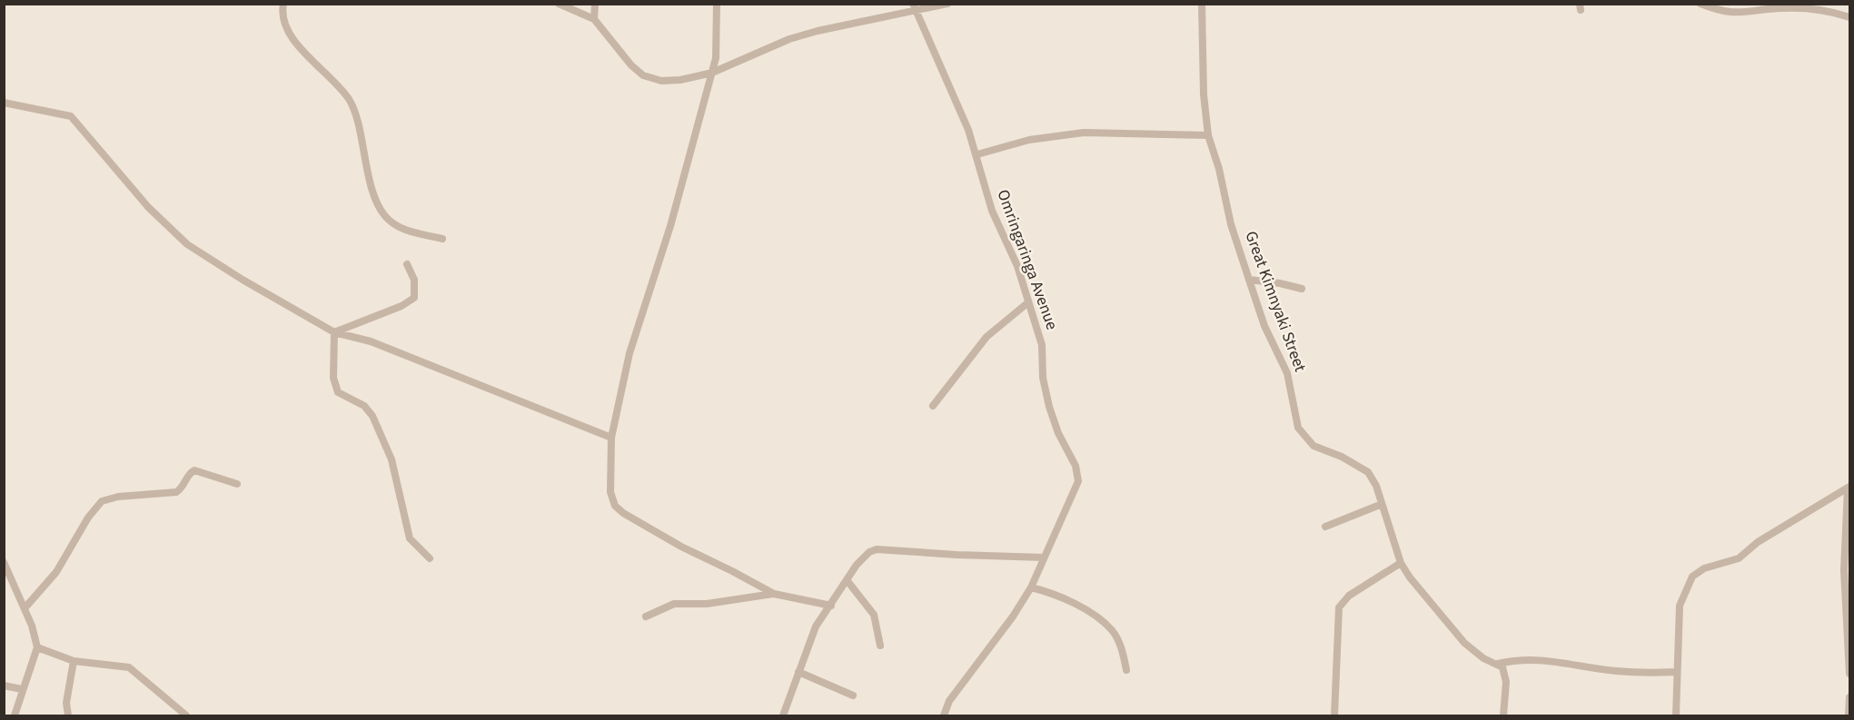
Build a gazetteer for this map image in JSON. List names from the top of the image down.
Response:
{
  "streets": {
    "street": ["Omringaringa Avenue", "Great Kimnyaki Street"]
  }
}
